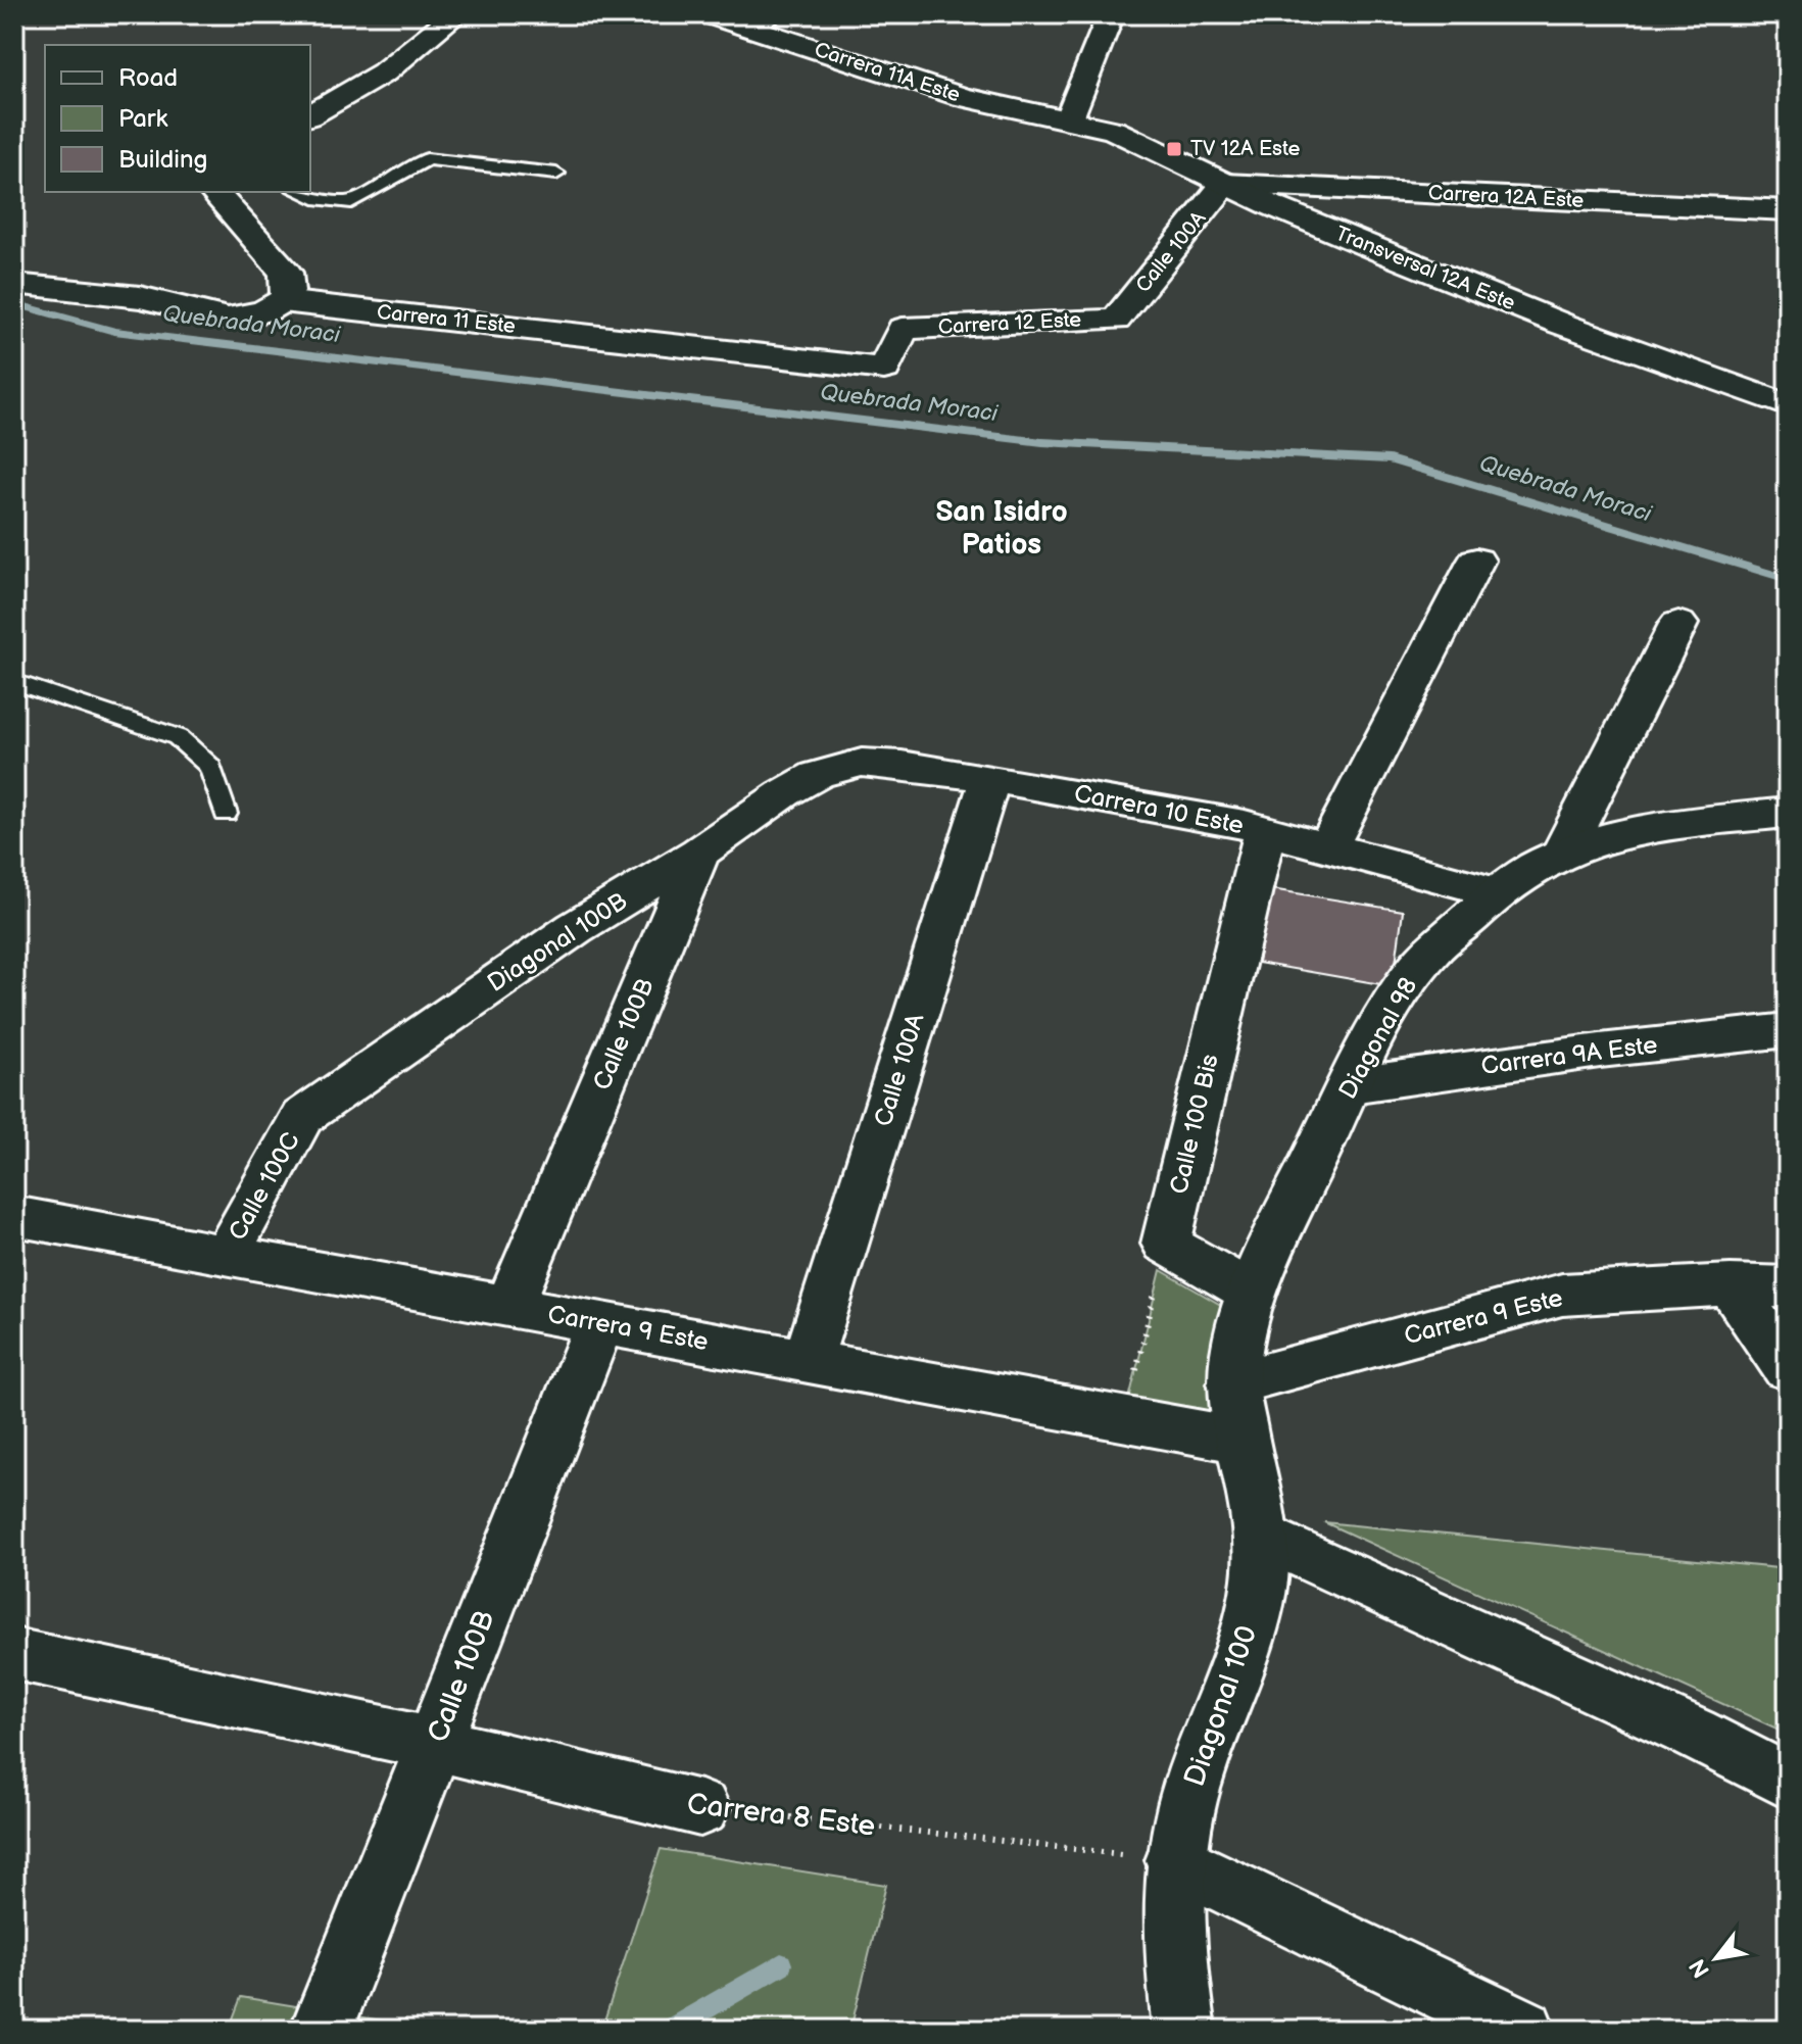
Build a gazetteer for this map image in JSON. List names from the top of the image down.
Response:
{
  "streets": {
    "street": [
      "Carrera 11A Este",
      "Carrera 12A Este",
      "Calle 100A",
      "Transversal 12A Este",
      "Carrera 11 Este",
      "Carrera 12 Este",
      "Carrera 10 Este",
      "Diagonal 100B",
      "Calle 100B",
      "Diagonal 98",
      "Carrera 9A Este",
      "Calle 100 Bis",
      "Calle 100C",
      "Carrera 9 Este",
      "Diagonal 100",
      "Carrera 8 Este"
    ]
  },
  "crossings": [
    ["Carrera 11A Este", "Transversal 12A Este"],
    ["Carrera 12A Este", "Calle 100A"],
    ["Carrera 12A Este", "Transversal 12A Este"],
    ["Calle 100A", "Transversal 12A Este"],
    ["Calle 100A", "Carrera 12 Este"],
    ["Calle 100A", "Carrera 10 Este"],
    ["Calle 100A", "Carrera 9 Este"],
    ["Carrera 11 Este", "Carrera 12 Este"],
    ["Carrera 10 Este", "Diagonal 100B"],
    ["Carrera 10 Este", "Diagonal 98"],
    ["Carrera 10 Este", "Calle 100 Bis"],
    ["Diagonal 100B", "Calle 100B"],
    ["Diagonal 100B", "Calle 100C"],
    ["Calle 100B", "Carrera 9 Este"],
    ["Calle 100B", "Carrera 8 Este"],
    ["Diagonal 98", "Carrera 9A Este"],
    ["Diagonal 98", "Carrera 9 Este"],
    ["Diagonal 98", "Diagonal 100"],
    ["Calle 100C", "Carrera 9 Este"],
    ["Carrera 9 Este", "Diagonal 100"],
    ["Diagonal 100", "Carrera 8 Este"]
  ],
  "districts": ["San Isidro Patios"],
  "water": ["Quebrada Moraci"],
  "places": {
    "transit": ["TV 12A Este"]
  },
  "legend": ["Road", "Park", "Building"],
  "north": "bottom left"
}
